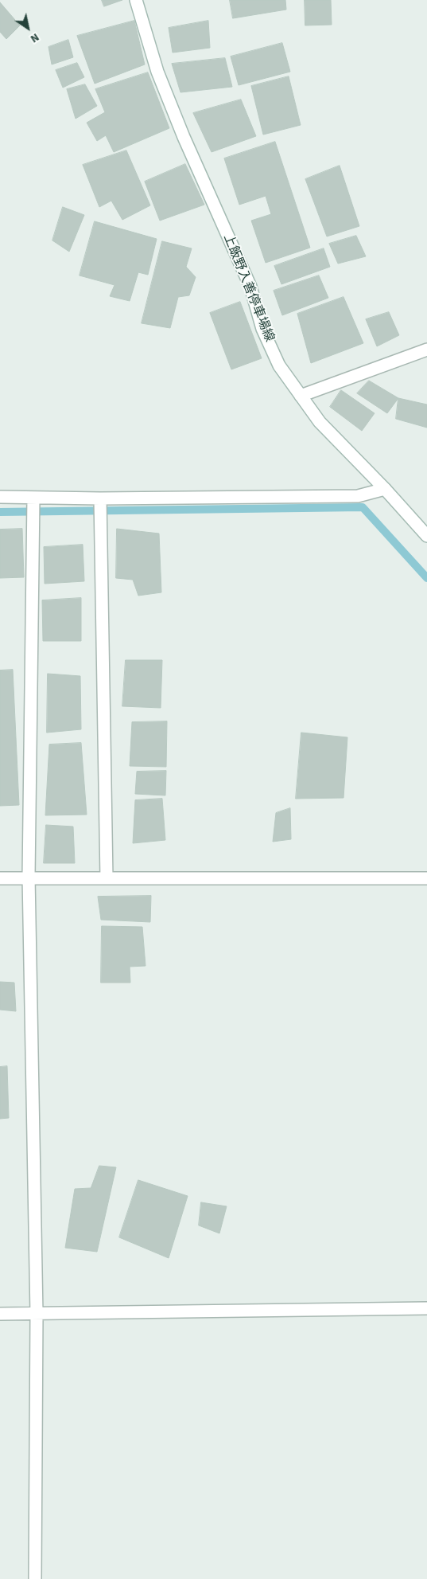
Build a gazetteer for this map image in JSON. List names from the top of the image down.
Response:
{
  "streets": {
    "street": ["上飯野入善停車場線"]
  },
  "north": "bottom right"
}
